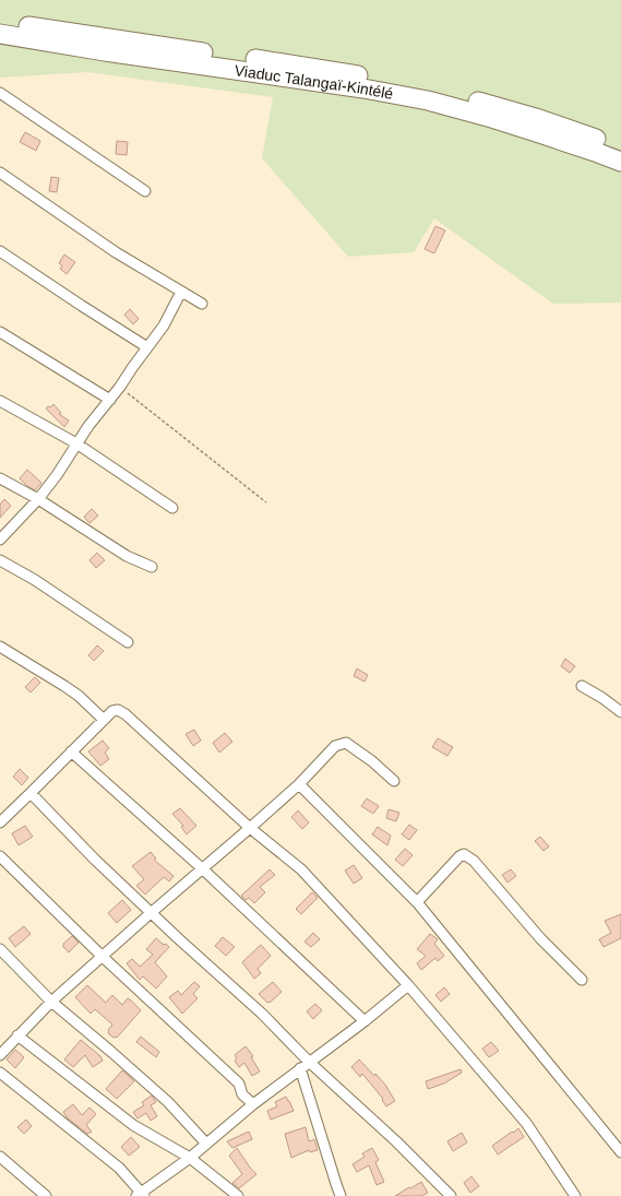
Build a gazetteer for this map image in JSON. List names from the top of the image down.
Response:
{
  "streets": {
    "highway": ["Viaduc Talangaï-Kintélé"]
  }
}
